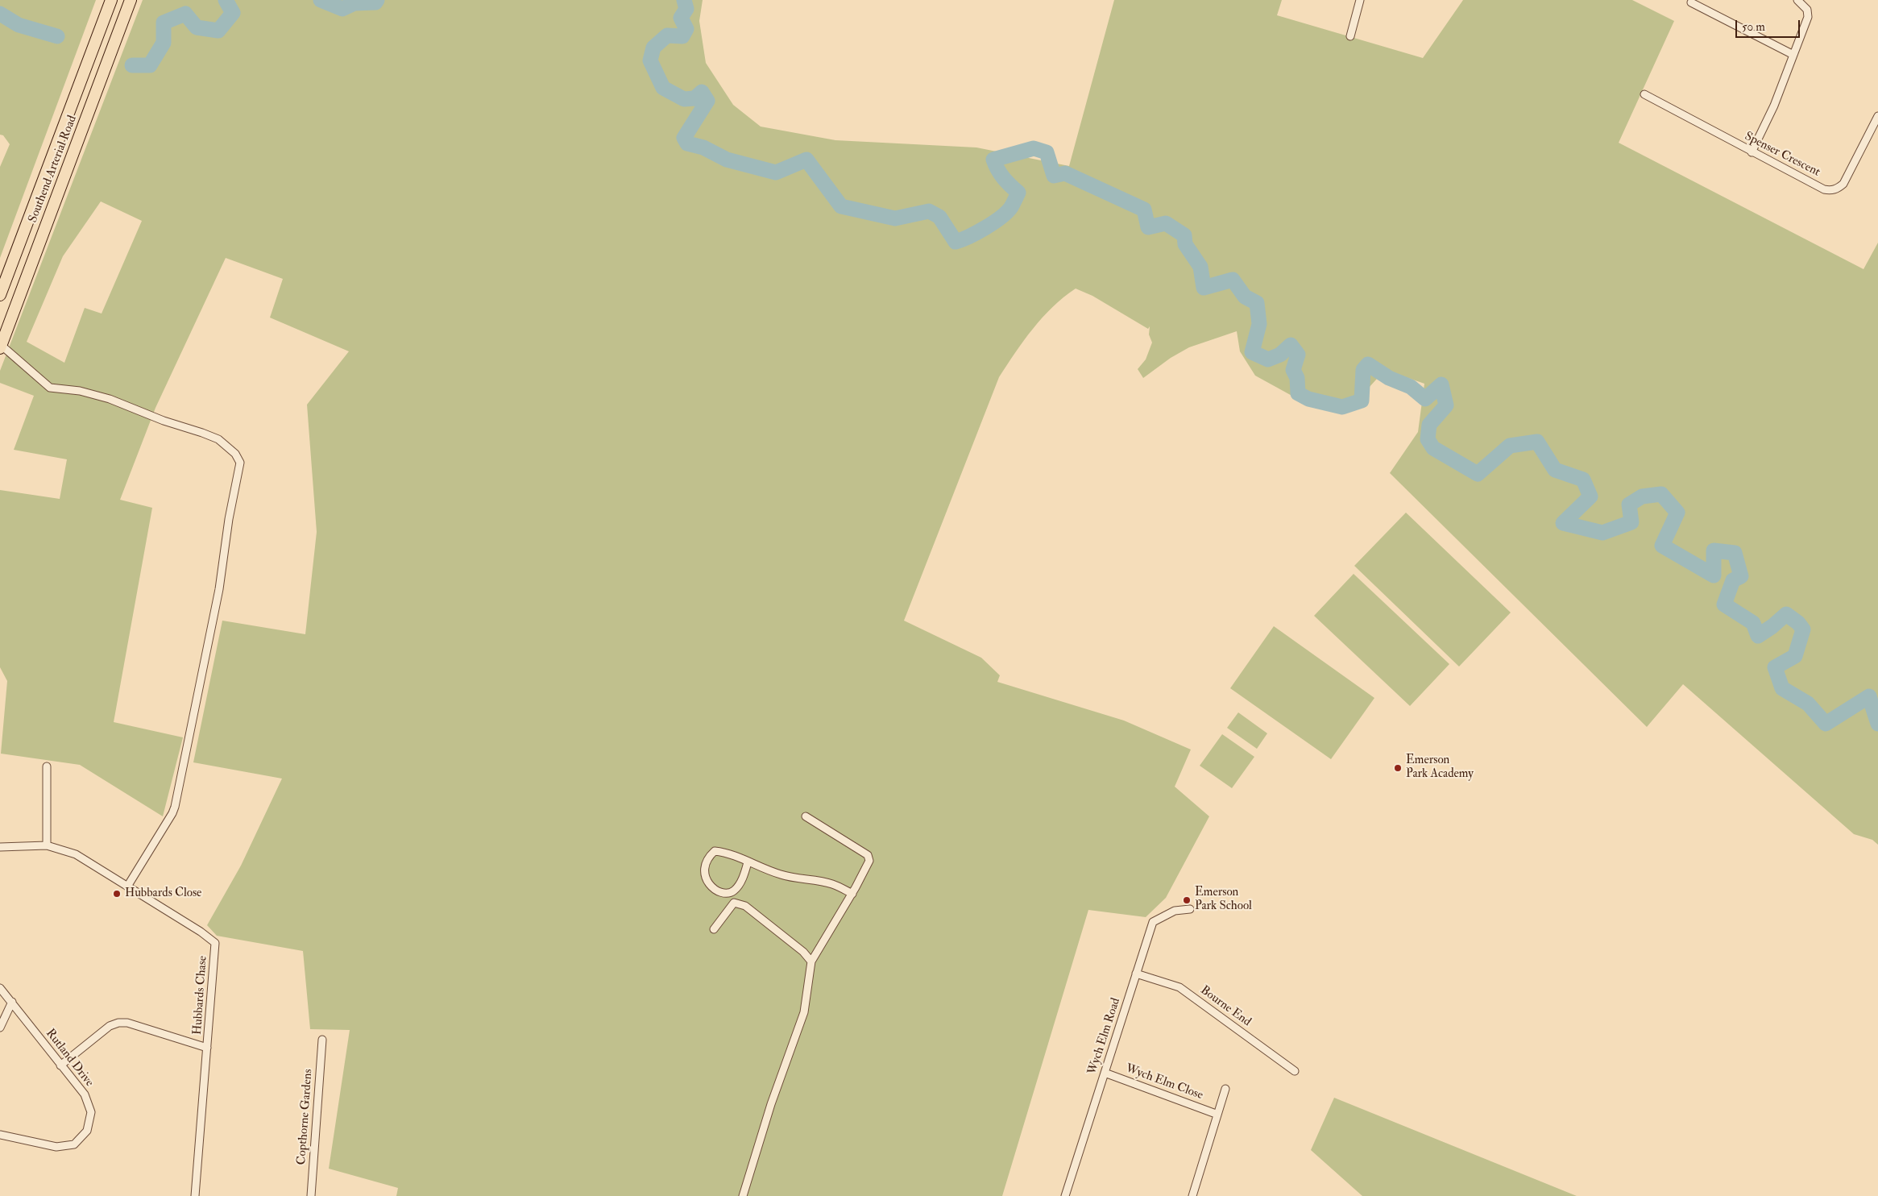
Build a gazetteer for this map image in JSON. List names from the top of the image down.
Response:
{
  "streets": {
    "highway": ["Southend Arterial Road"],
    "street": [
      "Spenser Crescent",
      "Hubbards Chase",
      "Bourne End",
      "Wych Elm Road",
      "Rutland Drive",
      "Wych Elm Close",
      "Copthorne Gardens"
    ]
  },
  "crossings": [
    ["Bourne End", "Wych Elm Road"],
    ["Wych Elm Road", "Wych Elm Close"]
  ],
  "places": ["Emerson Park Academy", "Hubbards Close", "Emerson Park School"],
  "scale_bar": "50 m"
}
